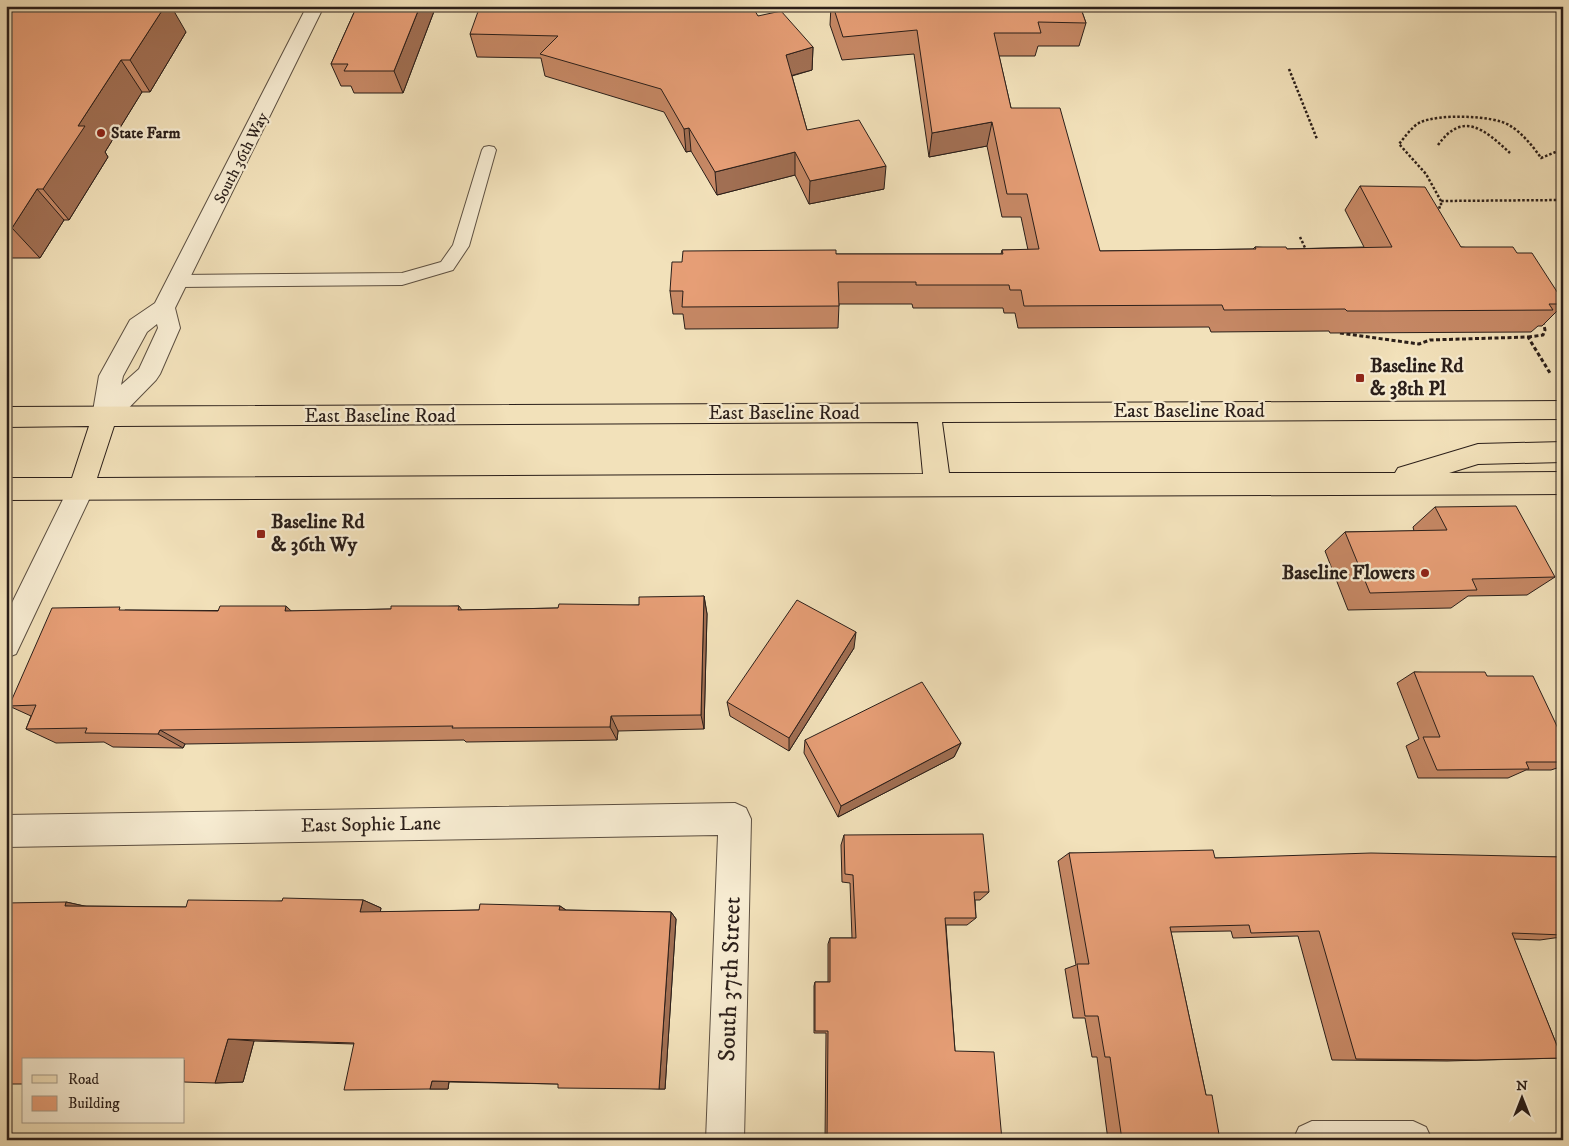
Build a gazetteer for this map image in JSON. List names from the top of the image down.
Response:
{
  "streets": {
    "main road": ["East Baseline Road"],
    "street": ["South 36th Way", "East Sophie Lane", "South 37th Street"]
  },
  "crossings": [
    ["South 36th Way", "East Baseline Road"],
    ["East Sophie Lane", "South 37th Street"]
  ],
  "places": {
    "other": ["State Farm", "Baseline Flowers"],
    "transit": ["Baseline Rd & 38th Pl", "Baseline Rd & 36th Wy"]
  },
  "legend": ["Road", "Building"],
  "north": "top"
}
